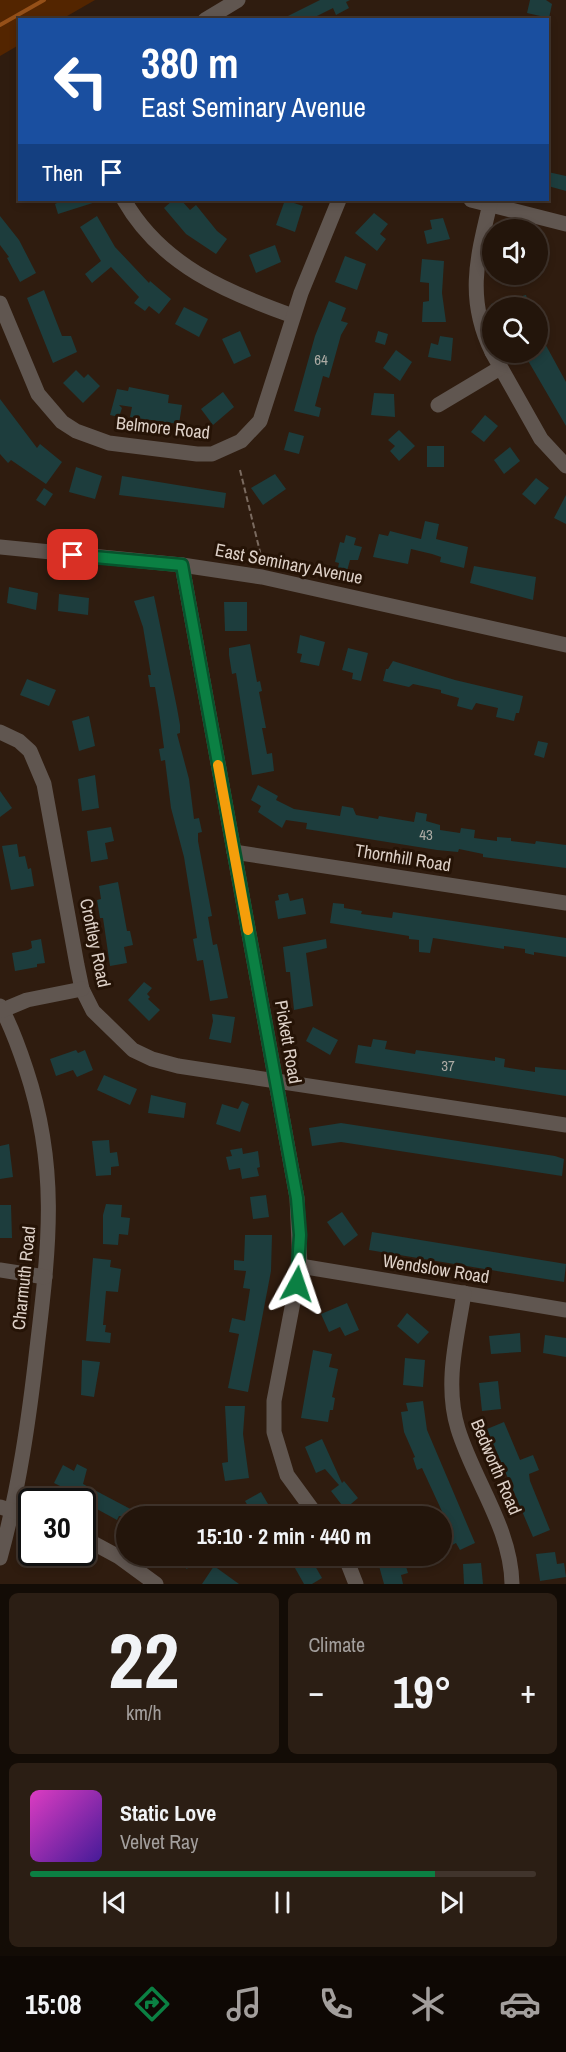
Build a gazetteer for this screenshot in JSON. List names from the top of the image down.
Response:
{
  "streets": {
    "street": [
      "Belmore Road",
      "East Seminary Avenue",
      "Thornhill Road",
      "Croftley Road",
      "Pickett Road",
      "Wendslow Road",
      "Charmuth Road",
      "Bedworth Road"
    ]
  },
  "crossings": [
    ["East Seminary Avenue", "Pickett Road"],
    ["Thornhill Road", "Pickett Road"],
    ["Croftley Road", "Pickett Road"],
    ["Pickett Road", "Wendslow Road"],
    ["Wendslow Road", "Bedworth Road"]
  ],
  "house_numbers": ["64", "43", "37"],
  "page": {
    "turn": ["380 m", "East Seminary Avenue"],
    "then": "Then",
    "limit": "30",
    "trip": "15:10 · 2 min · 440 m",
    "tile": [
      ["22", "km/h"],
      "Climate"
    ],
    "heat": ["−", "19°", "+"],
    "song": ["Static Love", "Velvet Ray"],
    "tabs": "15:08"
  }
}
